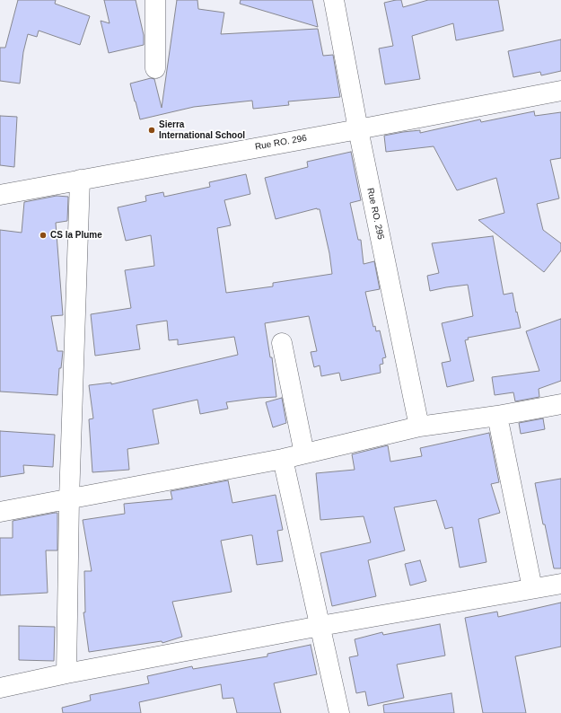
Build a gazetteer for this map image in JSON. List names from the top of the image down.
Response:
{
  "streets": {
    "street": ["Rue RO. 296", "Rue RO. 295"]
  },
  "crossings": [
    ["Rue RO. 296", "Rue RO. 295"]
  ],
  "places": ["Sierra International School", "CS la Plume"]
}
